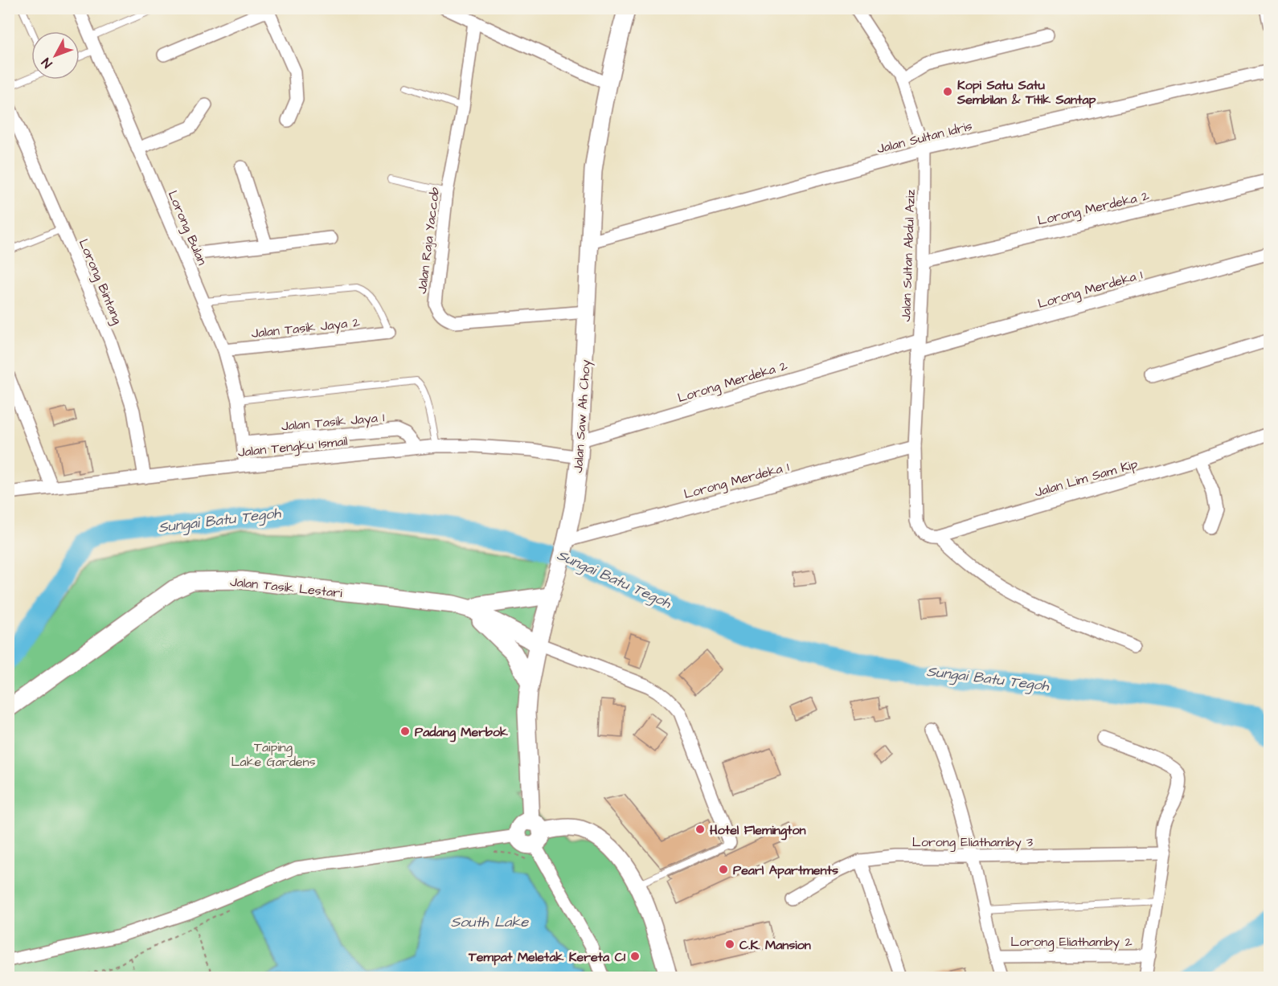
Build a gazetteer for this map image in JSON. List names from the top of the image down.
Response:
{
  "streets": {
    "street": [
      "Jalan Sultan Idris",
      "Lorong Merdeka 2",
      "Lorong Bulan",
      "Jalan Raja Yaccob",
      "Jalan Sultan Abdul Aziz",
      "Lorong Bintang",
      "Lorong Merdeka 1",
      "Jalan Tasik Jaya 2",
      "Jalan Saw Ah Choy",
      "Jalan Tasik Jaya 1",
      "Jalan Tengku Ismail",
      "Jalan Lim Sam Kip",
      "Jalan Tasik Lestari",
      "Lorong Eliathamby 3",
      "Lorong Eliathamby 2"
    ]
  },
  "crossings": [
    ["Jalan Sultan Idris", "Jalan Sultan Abdul Aziz"],
    ["Jalan Sultan Idris", "Jalan Saw Ah Choy"],
    ["Lorong Merdeka 2", "Jalan Sultan Abdul Aziz"],
    ["Lorong Merdeka 2", "Lorong Merdeka 1"],
    ["Lorong Merdeka 2", "Jalan Saw Ah Choy"],
    ["Lorong Merdeka 2", "Jalan Tengku Ismail"],
    ["Lorong Bulan", "Jalan Tasik Jaya 2"],
    ["Lorong Bulan", "Jalan Tasik Jaya 1"],
    ["Lorong Bulan", "Jalan Tengku Ismail"],
    ["Jalan Raja Yaccob", "Jalan Saw Ah Choy"],
    ["Jalan Sultan Abdul Aziz", "Lorong Merdeka 1"],
    ["Jalan Sultan Abdul Aziz", "Jalan Lim Sam Kip"],
    ["Lorong Bintang", "Jalan Tengku Ismail"],
    ["Lorong Merdeka 1", "Jalan Saw Ah Choy"],
    ["Jalan Saw Ah Choy", "Jalan Tengku Ismail"],
    ["Jalan Saw Ah Choy", "Jalan Tasik Lestari"],
    ["Jalan Tasik Jaya 1", "Jalan Tengku Ismail"]
  ],
  "water": ["Sungai Batu Tegoh", "South Lake"],
  "parks": ["Taiping Lake Gardens"],
  "places": [
    "Kopi Satu Satu Sembilan & Titik Santap",
    "Padang Merbok",
    "Hotel Flemington",
    "Pearl Apartments",
    "C.K. Mansion",
    "Tempat Meletak Kereta C1"
  ],
  "north": "bottom left"
}
